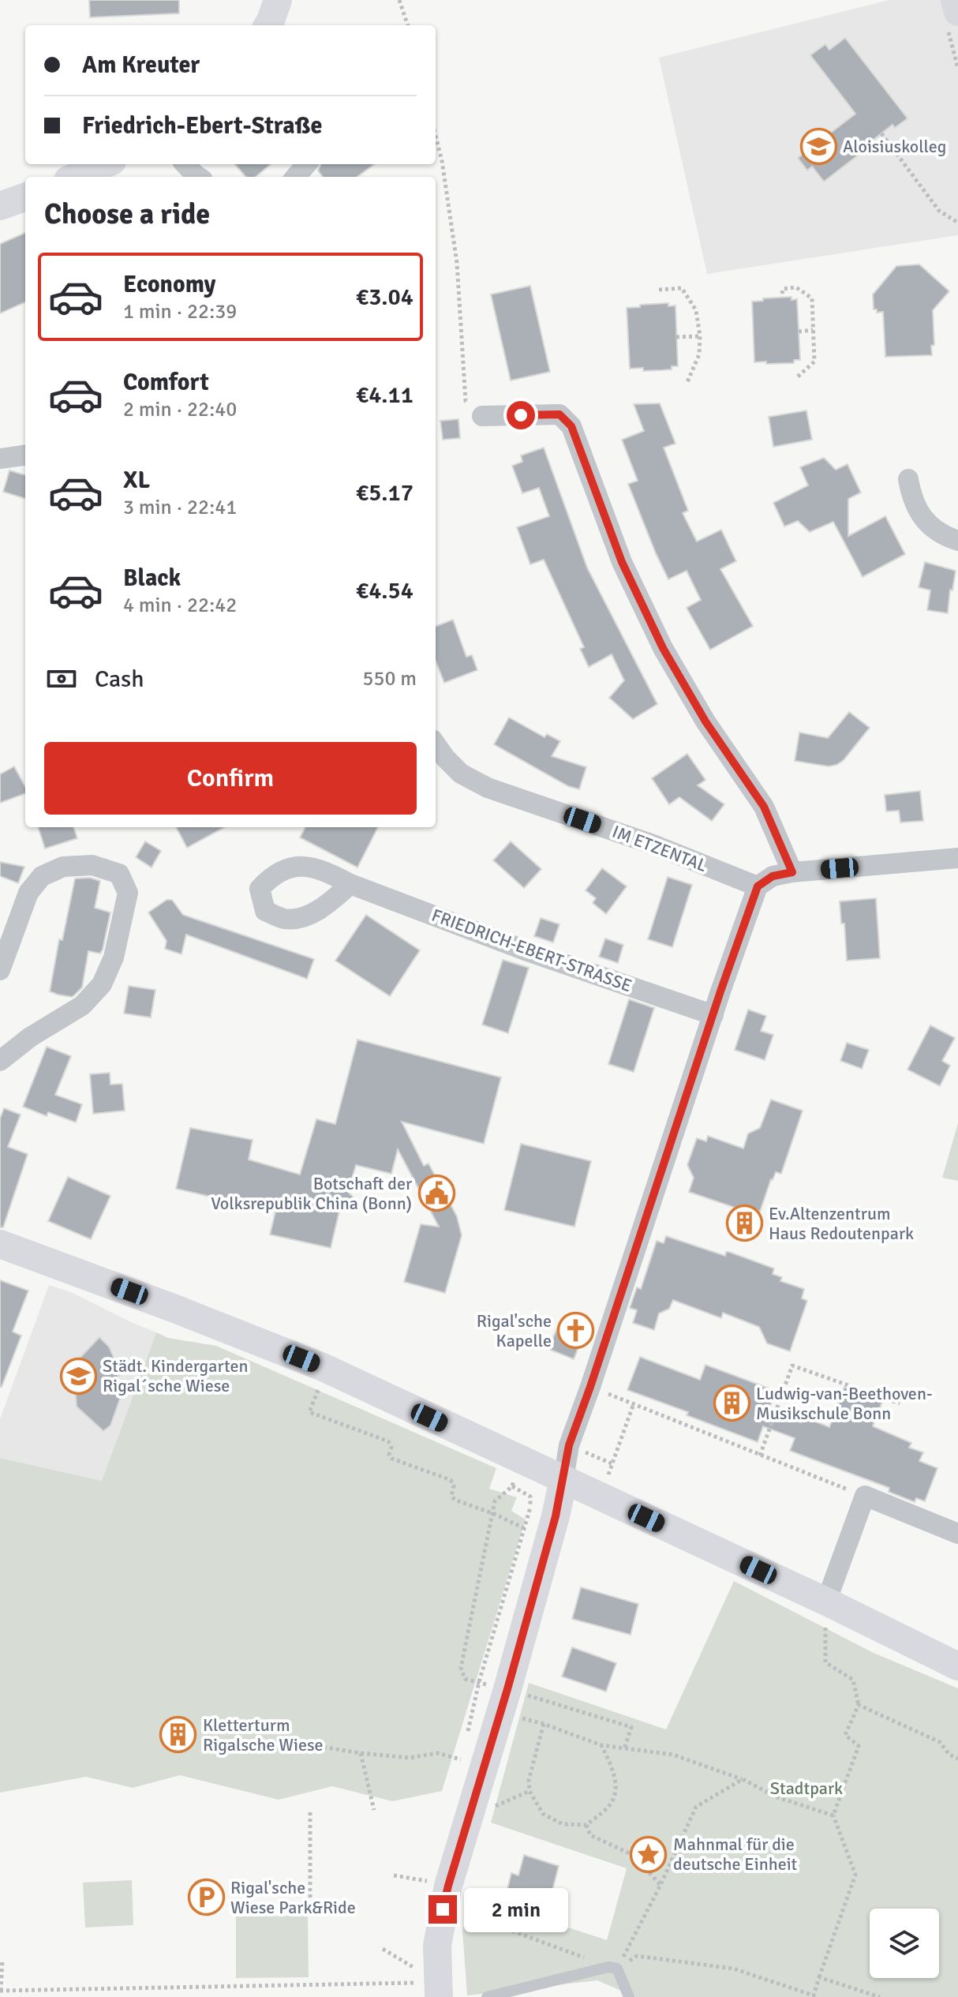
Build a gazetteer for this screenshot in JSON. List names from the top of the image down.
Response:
{
  "streets": {
    "street": ["IM ETZENTAL", "FRIEDRICH-EBERT-STRASSE"]
  },
  "parks": ["Stadtpark"],
  "places": {
    "school or university": ["Aloisiuskolleg", "Städt. Kindergarten Rigal´sche Wiese"],
    "public building": ["Botschaft der Volksrepublik China (Bonn)"],
    "building": ["Ev.Altenzentrum Haus Redoutenpark", "Ludwig-van-Beethoven- Musikschule Bonn", "Kletterturm Rigalsche Wiese"],
    "church": ["Rigal'sche Kapelle"],
    "place": ["Mahnmal für die deutsche Einheit"],
    "parking": ["Rigal'sche Wiese Park&Ride"]
  },
  "page": {
    "banner": ["Am Kreuter", "Friedrich-Ebert-Straße"],
    "heading": "Choose a ride",
    "list": [
      {
        "name": "Economy",
        "note": "1 min · 22:39",
        "value": "€3.04"
      },
      {
        "name": "Comfort",
        "note": "2 min · 22:40",
        "value": "€4.11"
      },
      {
        "name": "XL",
        "note": "3 min · 22:41",
        "value": "€5.17"
      },
      {
        "name": "Black",
        "note": "4 min · 22:42",
        "value": "€4.54"
      }
    ],
    "pay": ["Cash", "550 m"],
    "buttons": "Confirm",
    "bubble": "2 min"
  }
}
